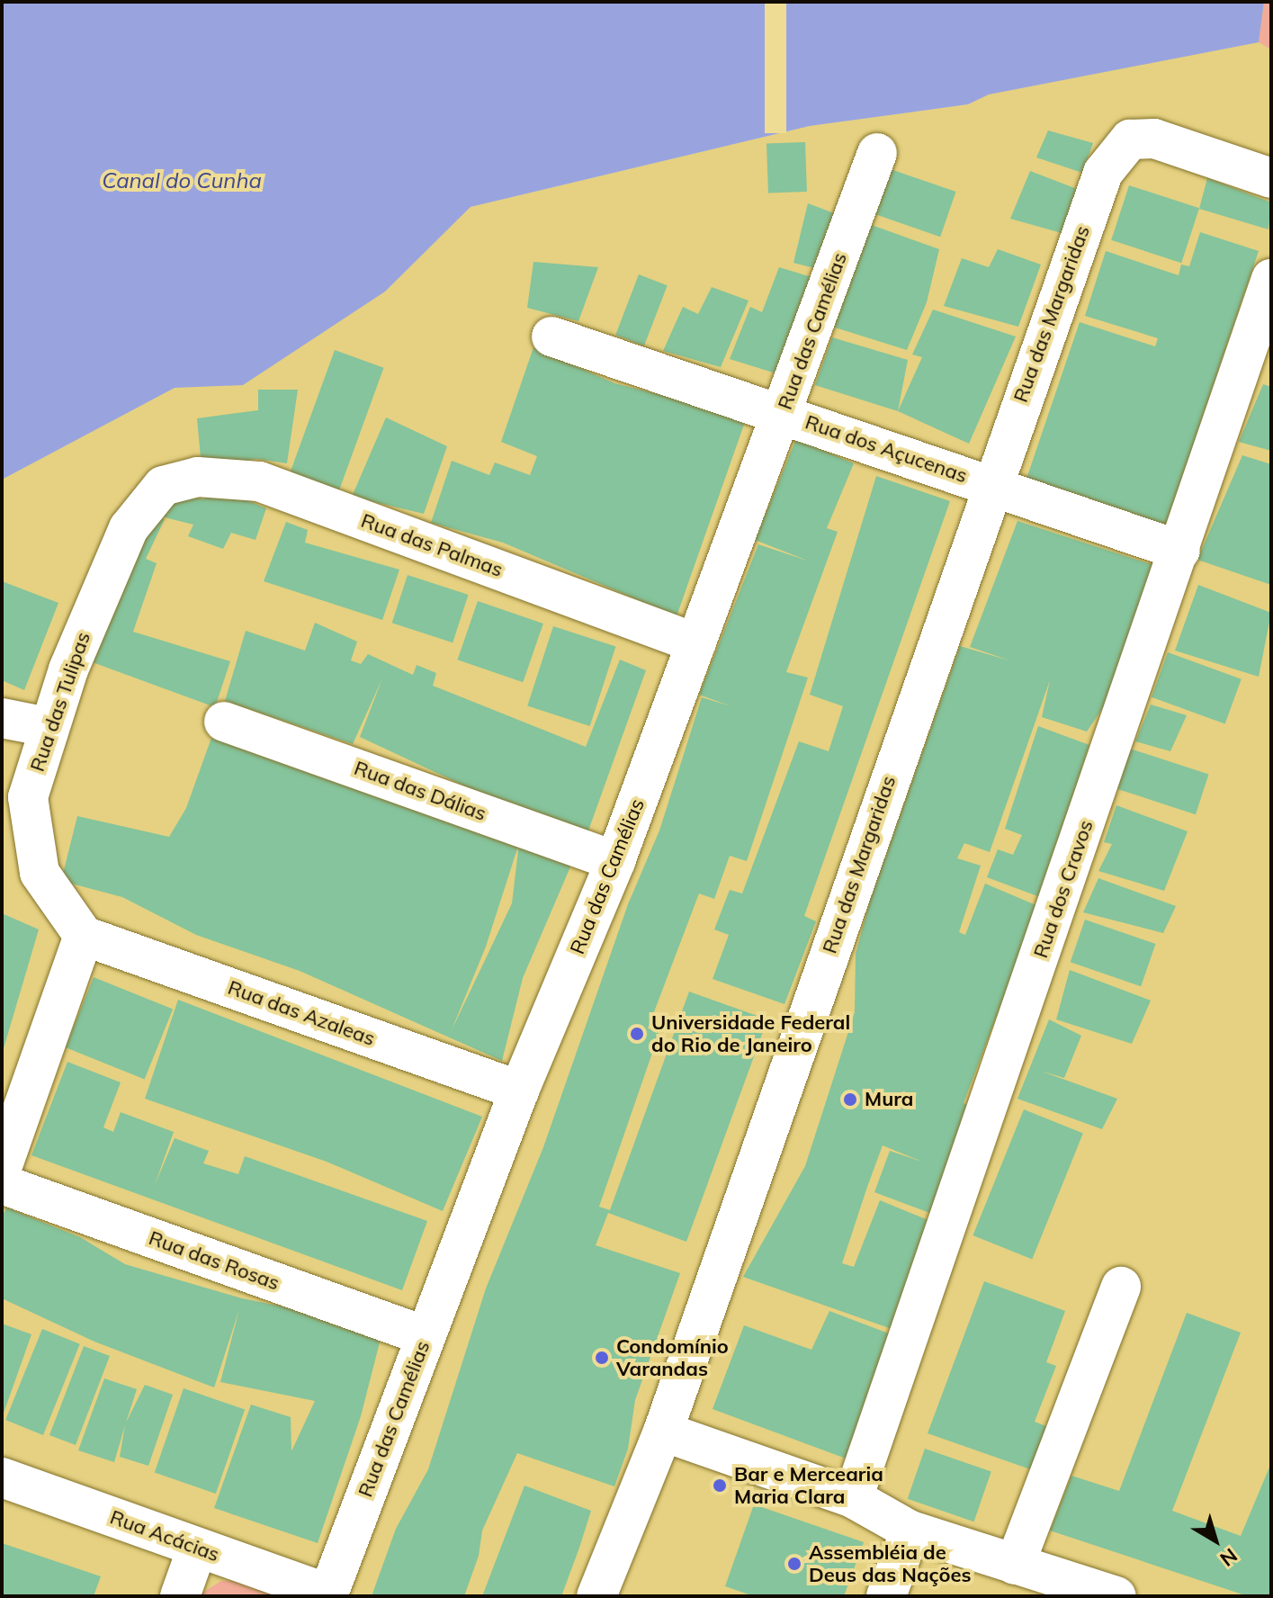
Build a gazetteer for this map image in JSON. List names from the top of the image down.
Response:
{
  "streets": {
    "street": [
      "Rua das Margaridas",
      "Rua das Camélias",
      "Rua dos Açucenas",
      "Rua das Palmas",
      "Rua das Tulipas",
      "Rua das Dálias",
      "Rua dos Cravos",
      "Rua das Azaleas",
      "Rua das Rosas",
      "Rua Acácias"
    ]
  },
  "crossings": [
    ["Rua das Margaridas", "Rua dos Açucenas"],
    ["Rua das Camélias", "Rua dos Açucenas"],
    ["Rua das Camélias", "Rua das Palmas"],
    ["Rua das Camélias", "Rua das Dálias"],
    ["Rua das Camélias", "Rua das Azaleas"],
    ["Rua das Camélias", "Rua das Rosas"],
    ["Rua das Camélias", "Rua Acácias"],
    ["Rua dos Açucenas", "Rua dos Cravos"],
    ["Rua das Palmas", "Rua das Tulipas"],
    ["Rua das Tulipas", "Rua das Azaleas"]
  ],
  "water": ["Canal do Cunha"],
  "places": [
    "Universidade Federal do Rio de Janeiro",
    "Mura",
    "Condomínio Varandas",
    "Bar e Mercearia Maria Clara",
    "Assembléia de Deus das Nações"
  ],
  "north": "bottom right"
}
